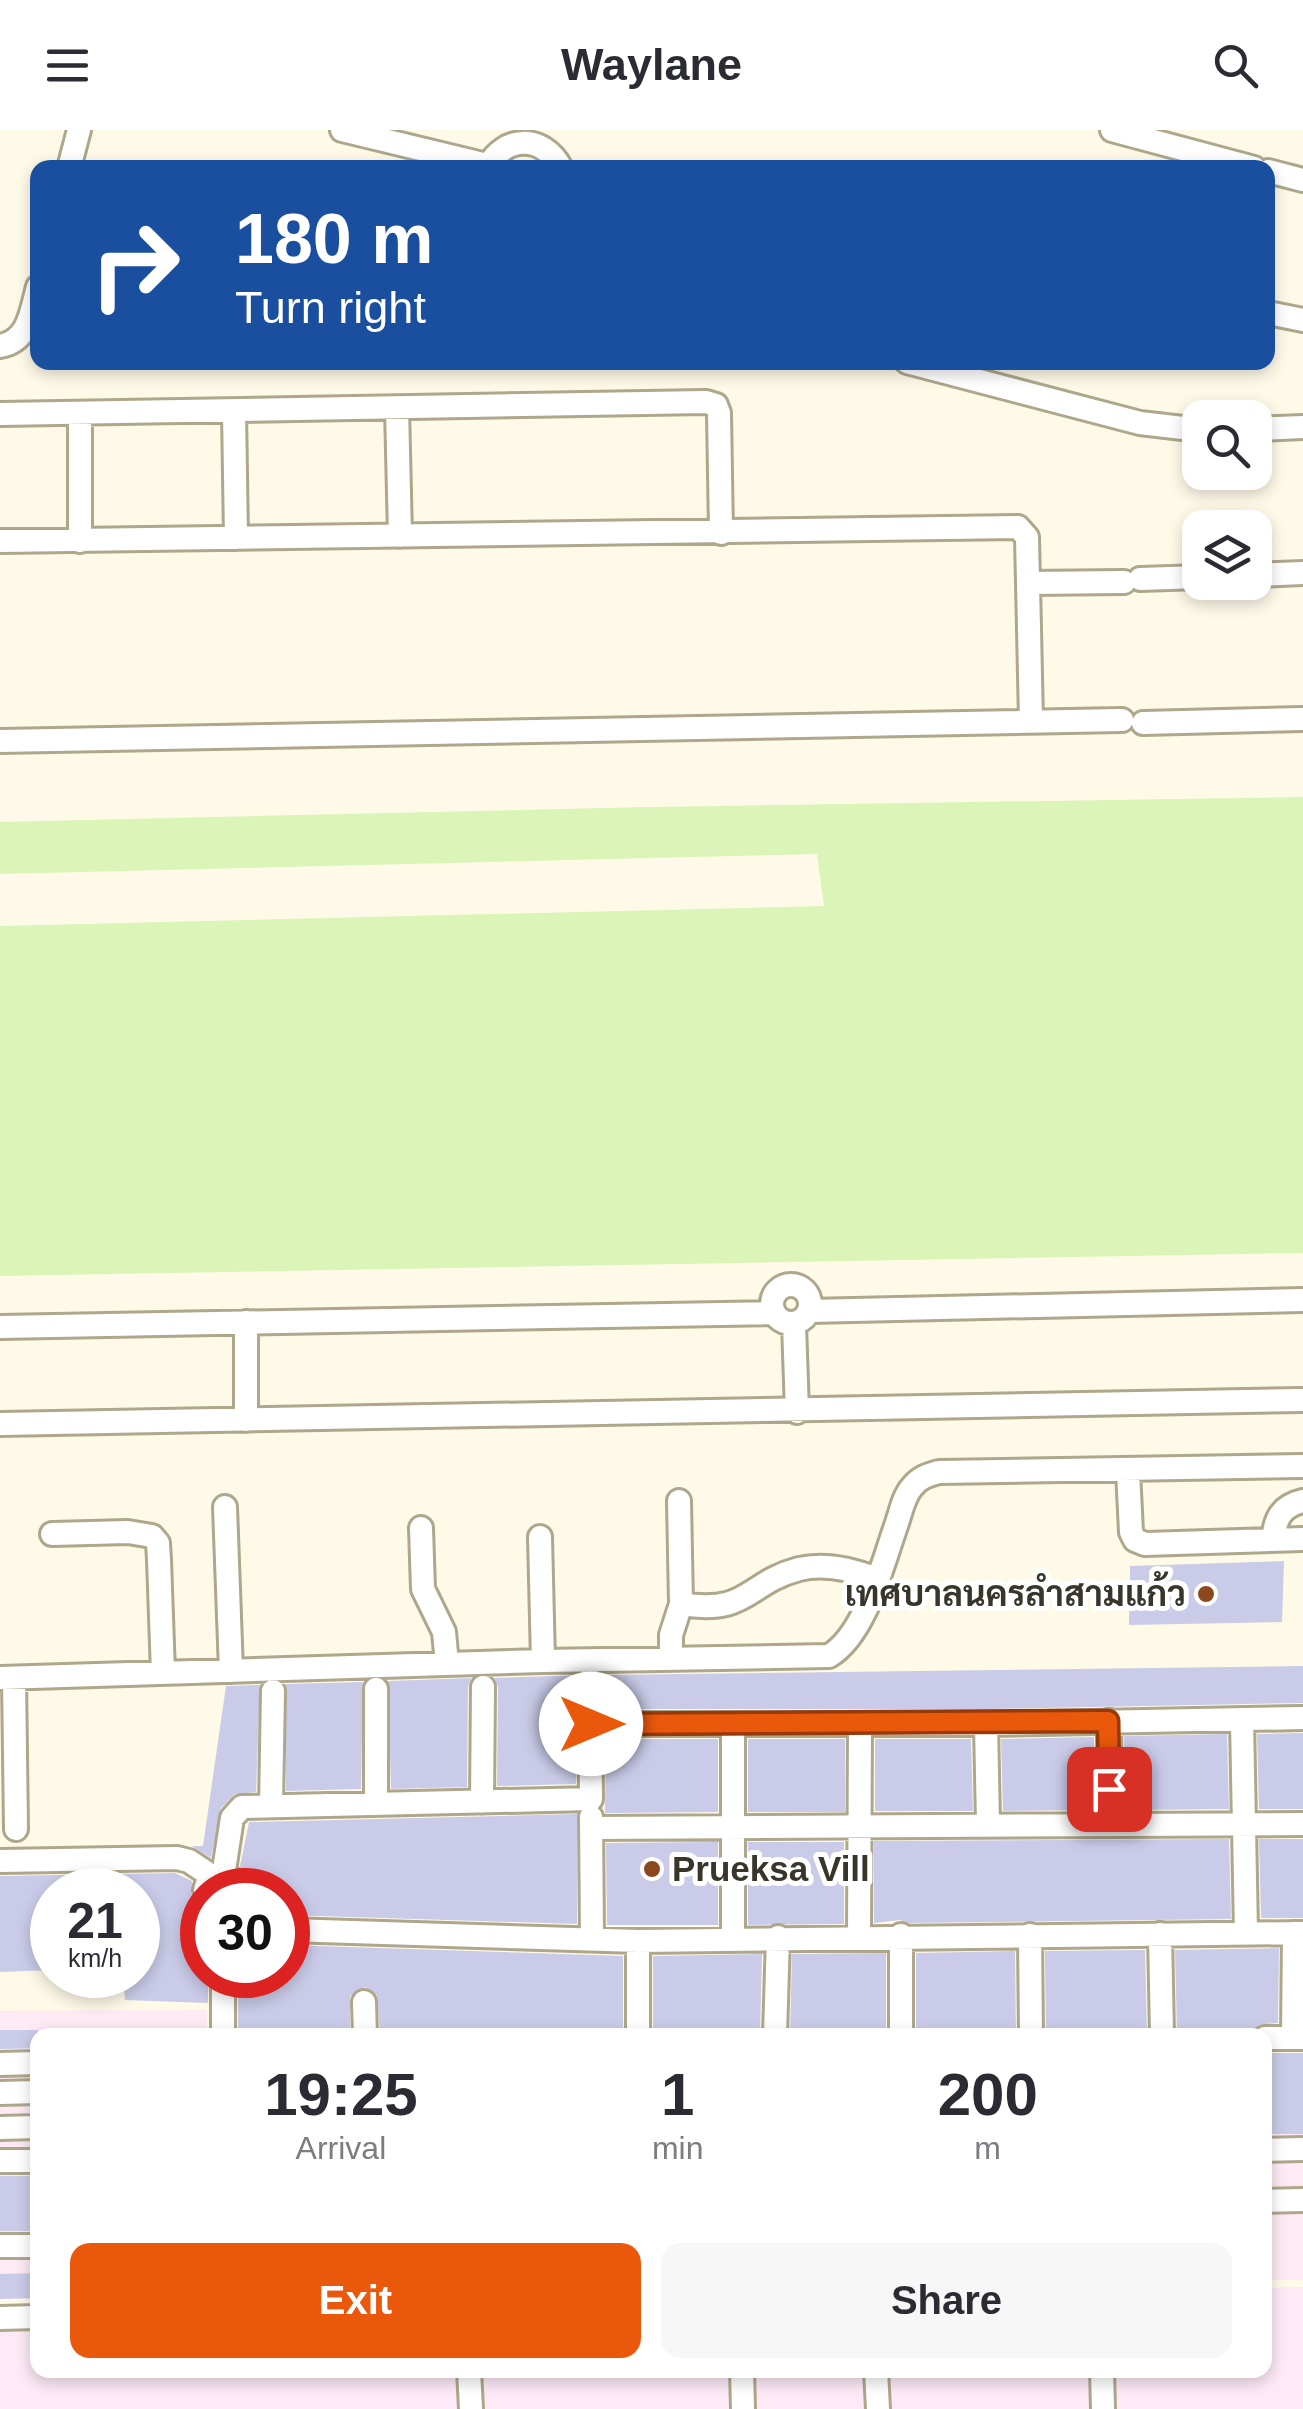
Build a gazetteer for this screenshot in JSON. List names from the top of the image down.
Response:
{
  "places": ["เทศบาลนครลำสามแก้ว", "Prueksa Vill"],
  "page": {
    "header": "Waylane",
    "turn": ["180 m", "Turn right"],
    "speed": "21 km/h",
    "limit": "30",
    "eta": [
      "19:25",
      "Arrival",
      "1",
      "min",
      "200",
      "m"
    ],
    "buttons": ["Exit", "Share"]
  }
}
